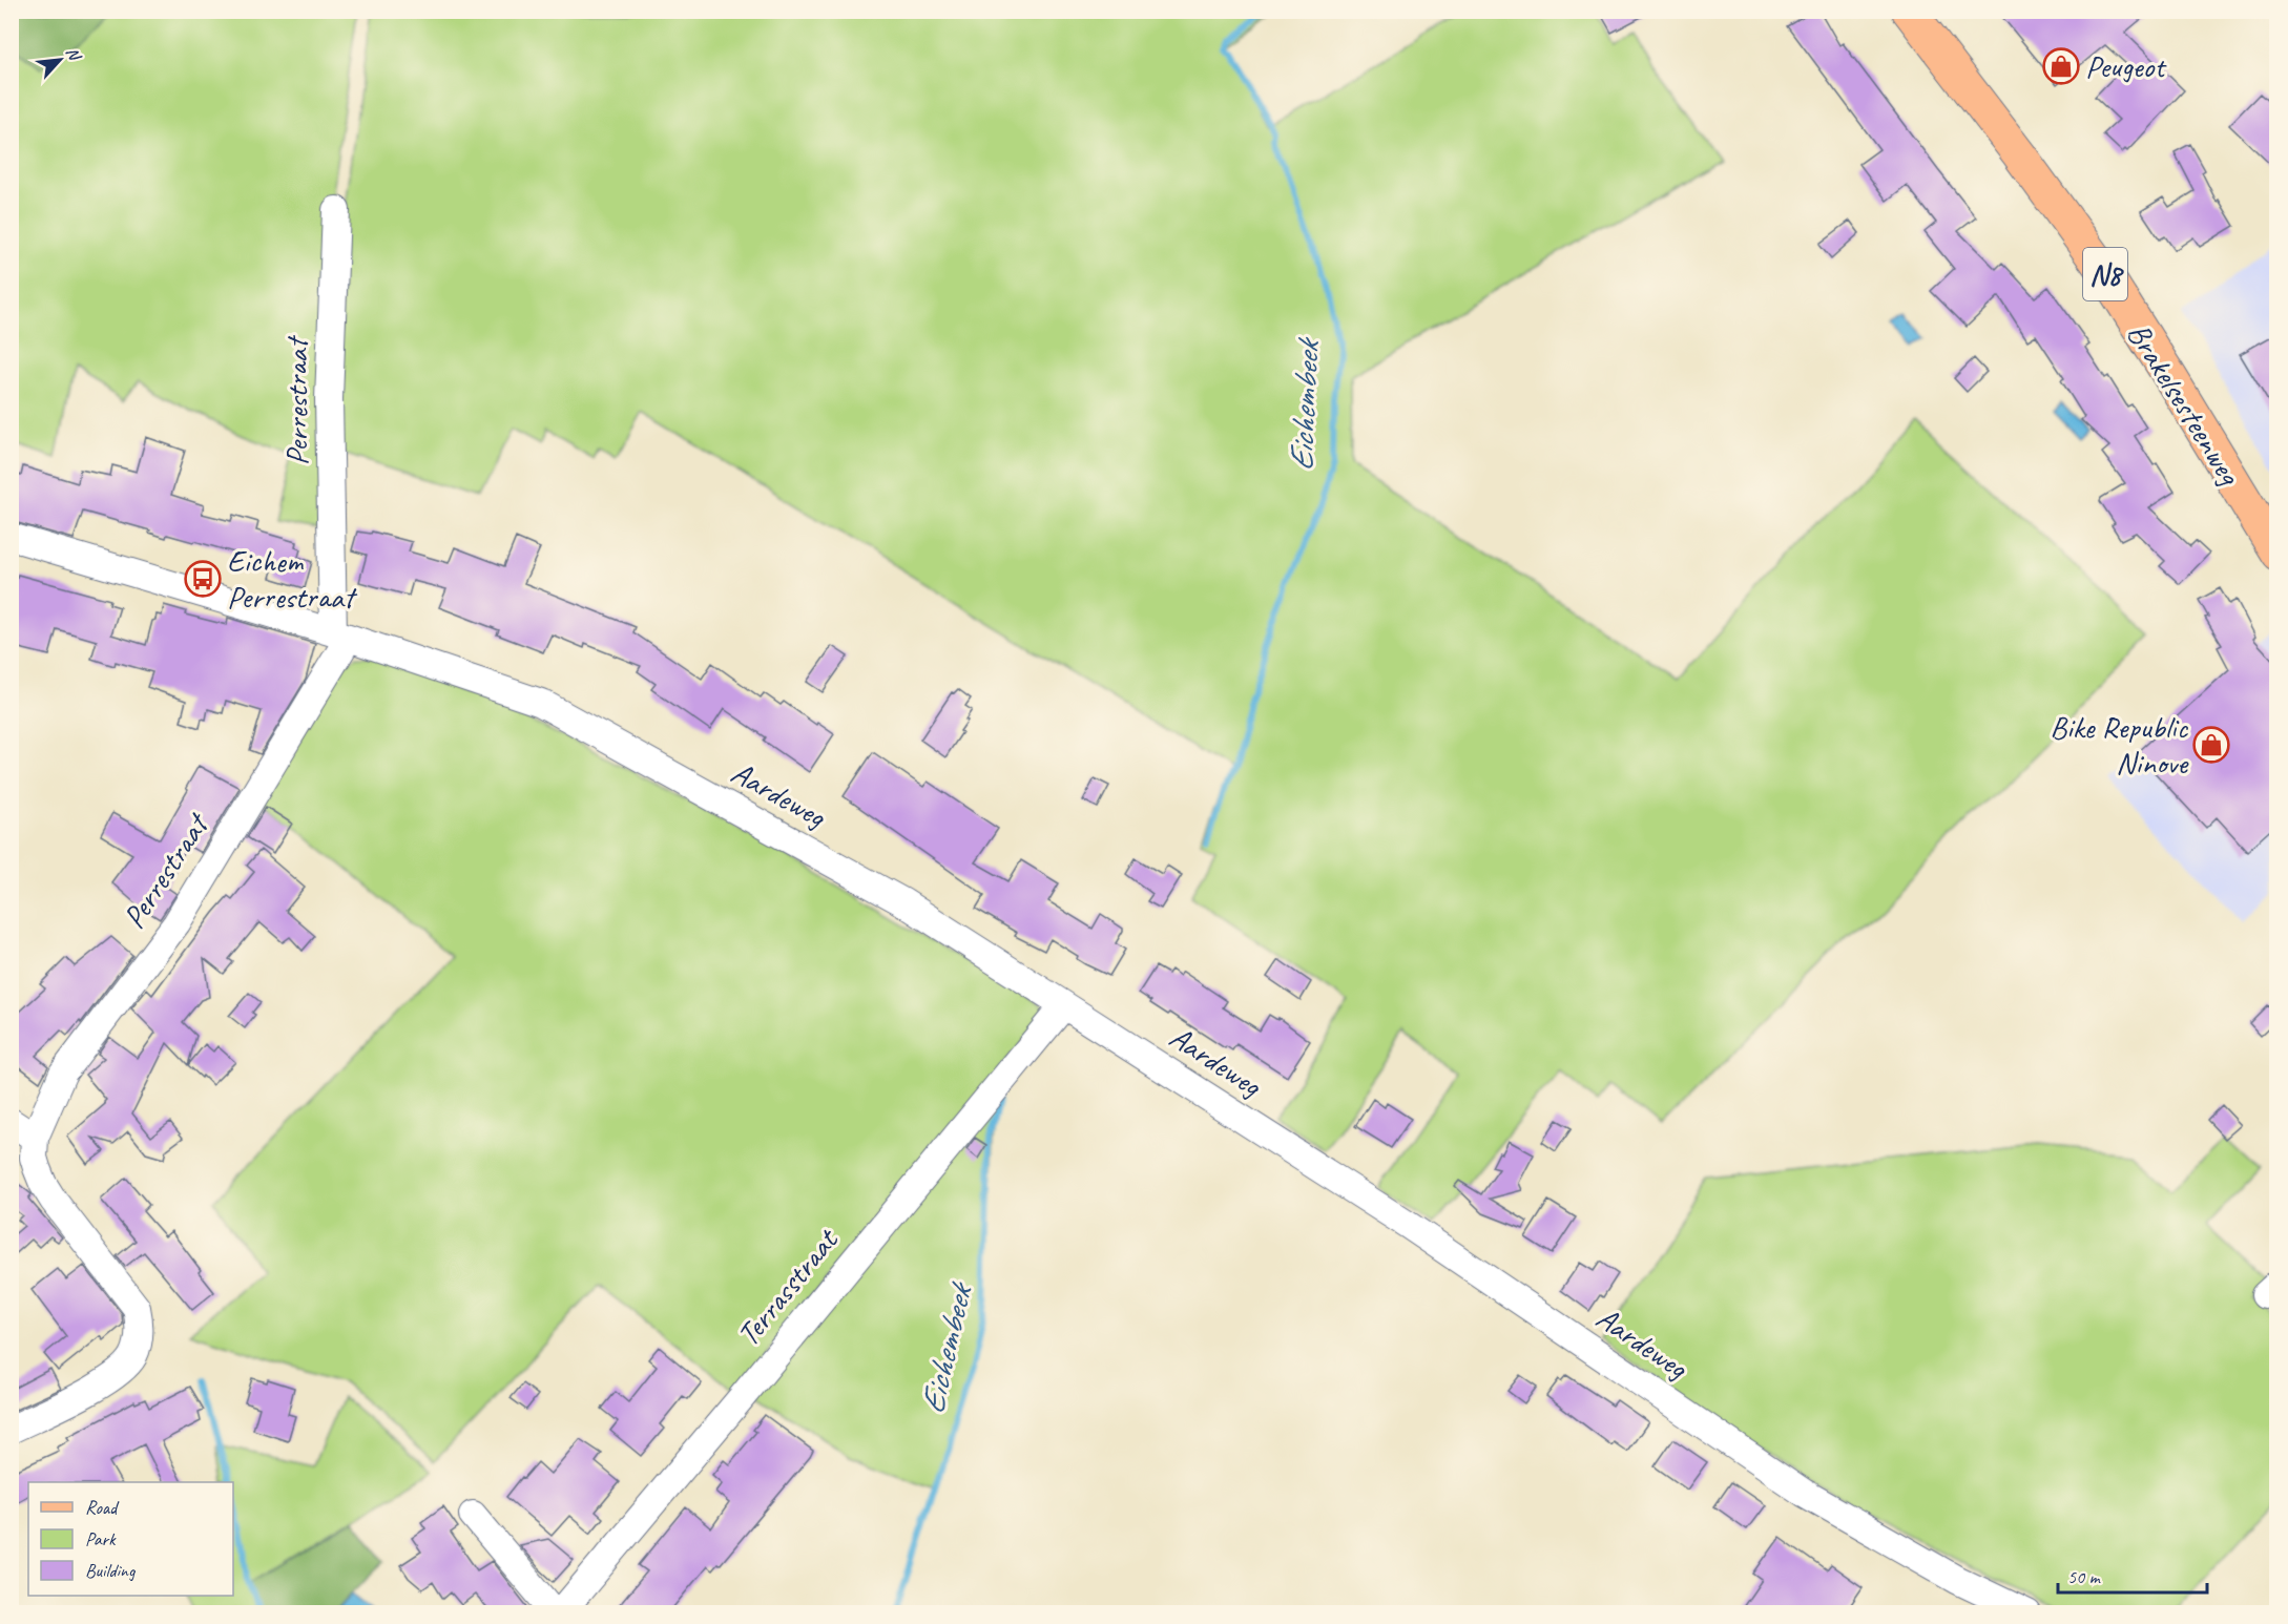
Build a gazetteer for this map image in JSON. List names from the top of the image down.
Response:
{
  "streets": {
    "main road": ["N8", "Brakelsesteenweg"],
    "street": ["Perrestraat", "Aardeweg", "Terrasstraat"]
  },
  "crossings": [
    ["Perrestraat", "Aardeweg"],
    ["Aardeweg", "Terrasstraat"]
  ],
  "water": ["Eichembeek"],
  "places": {
    "shop": ["Peugeot", "Bike Republic Ninove"],
    "bus stop": ["Eichem Perrestraat"]
  },
  "legend": ["Road", "Park", "Building"],
  "scale_bar": "50 m",
  "north": "top right"
}
